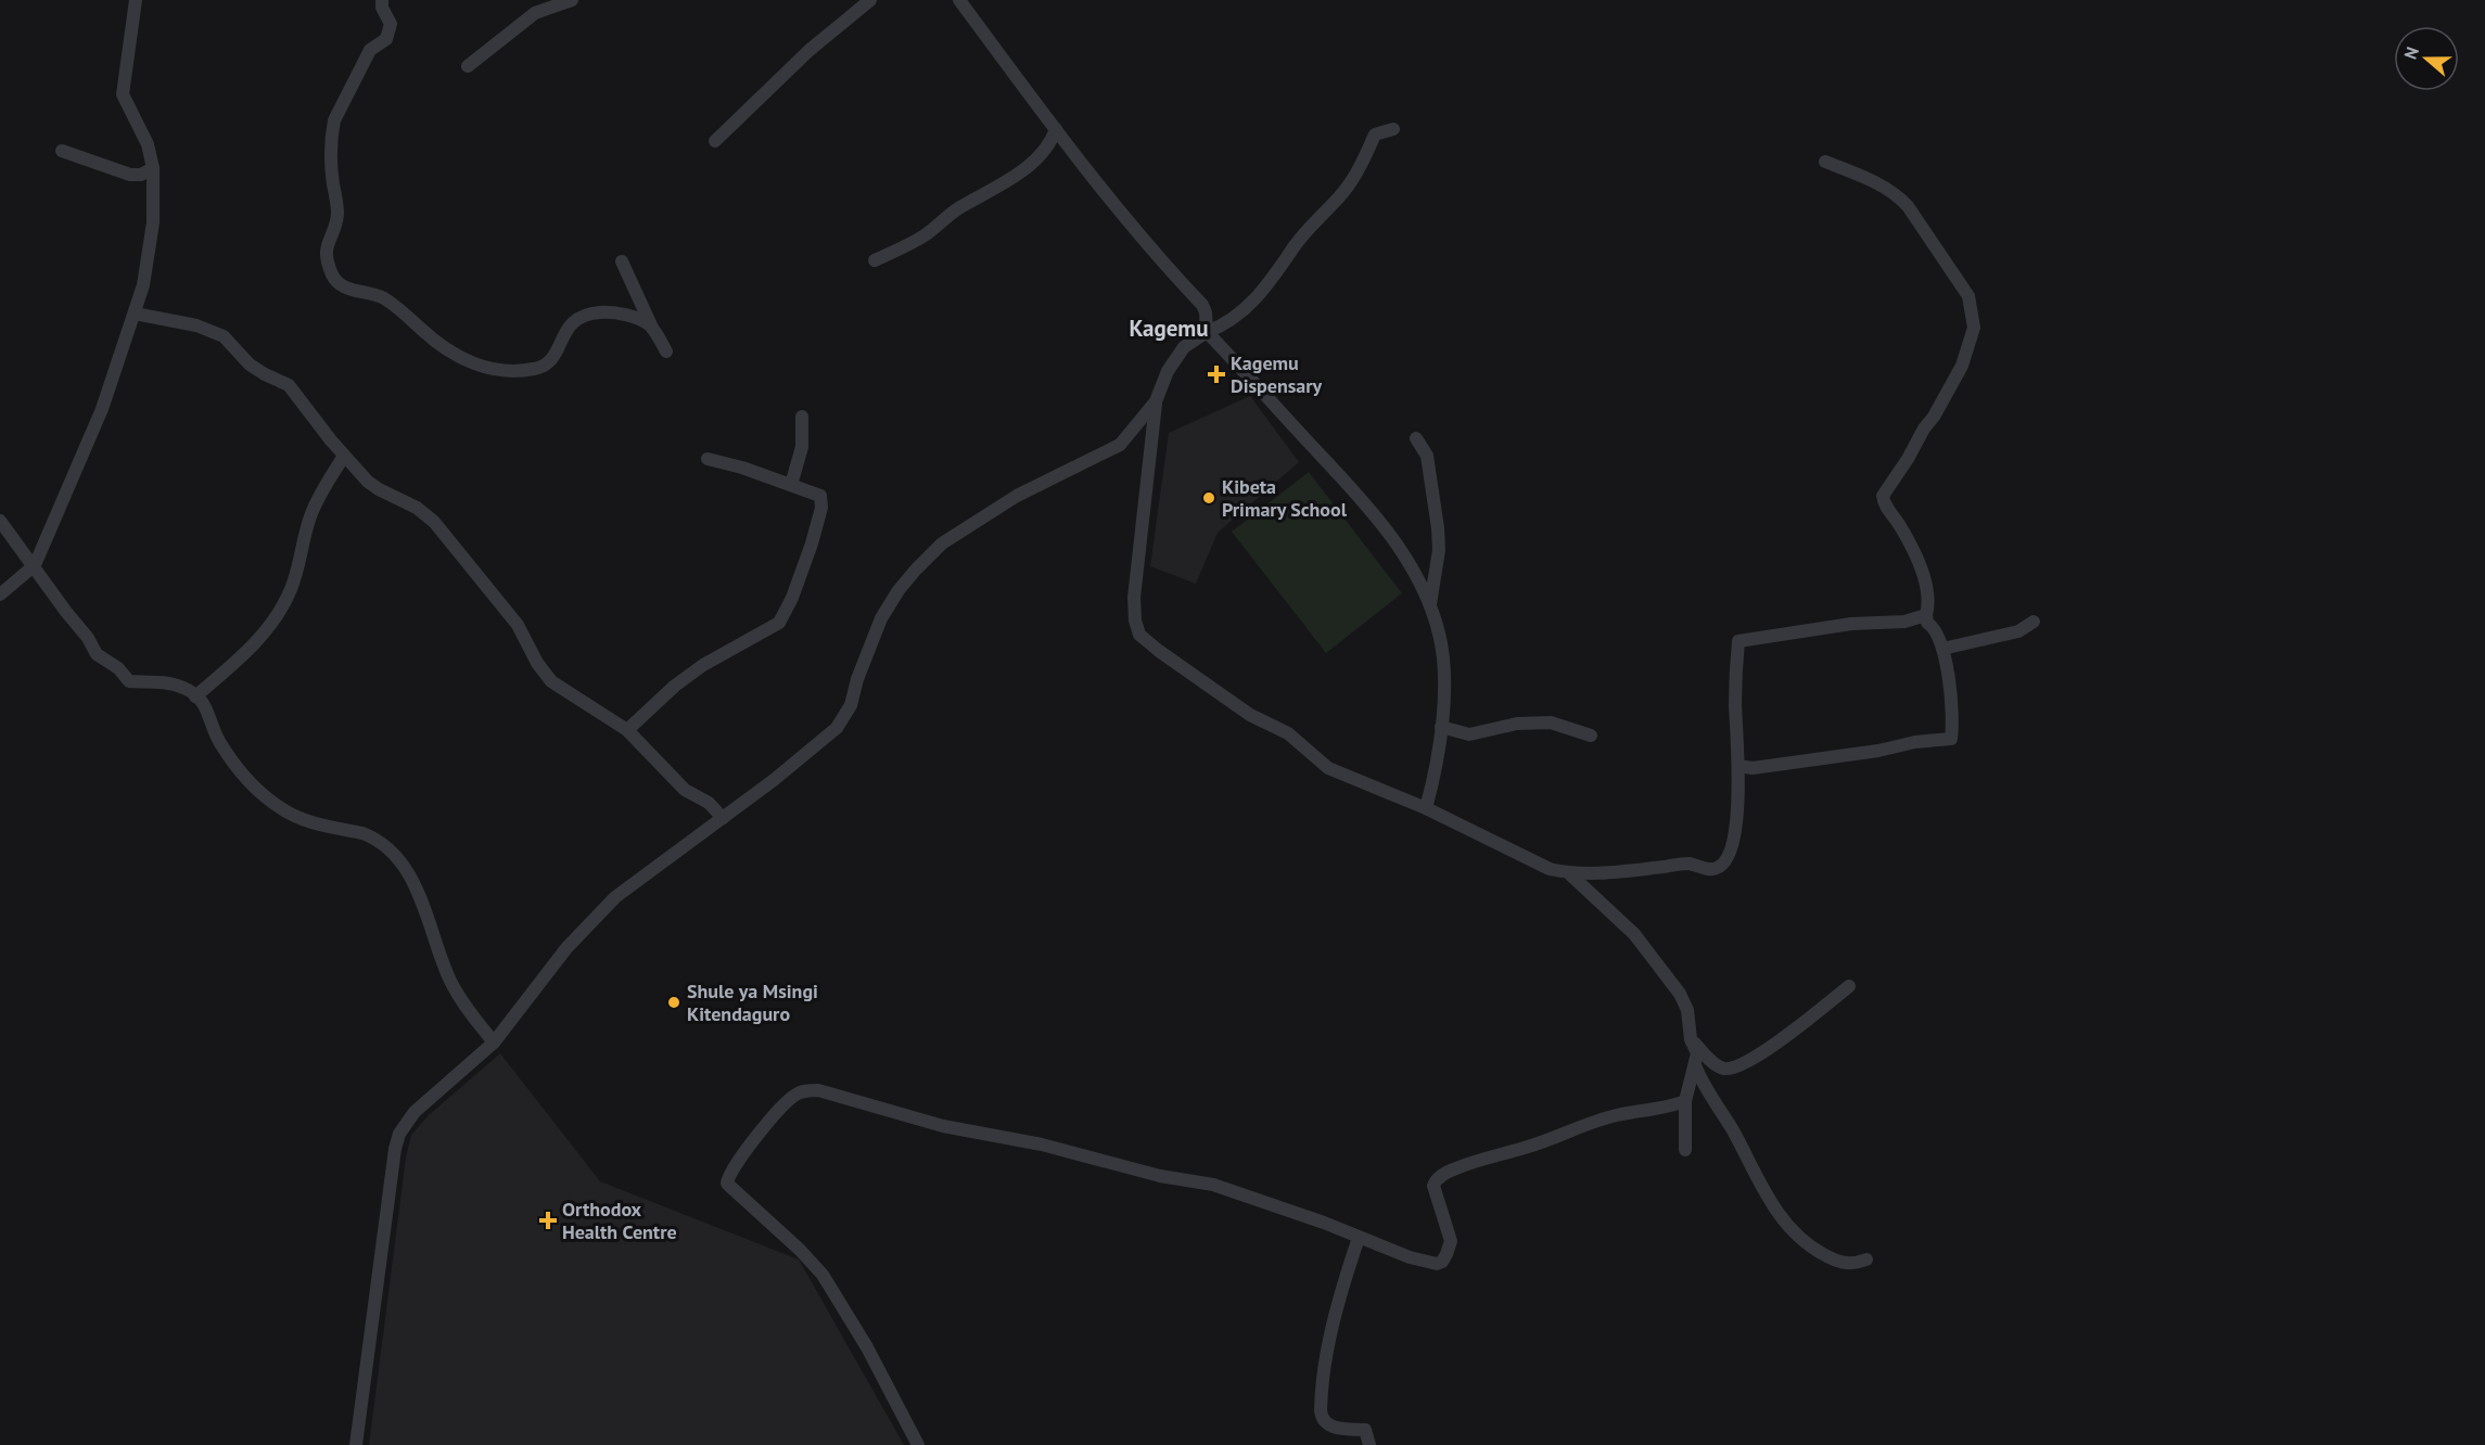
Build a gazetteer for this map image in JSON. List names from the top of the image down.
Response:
{
  "districts": ["Kagemu"],
  "places": {
    "health": ["Kagemu Dispensary", "Orthodox Health Centre"],
    "other": ["Kibeta Primary School", "Shule ya Msingi Kitendaguro"]
  },
  "north": "left"
}
